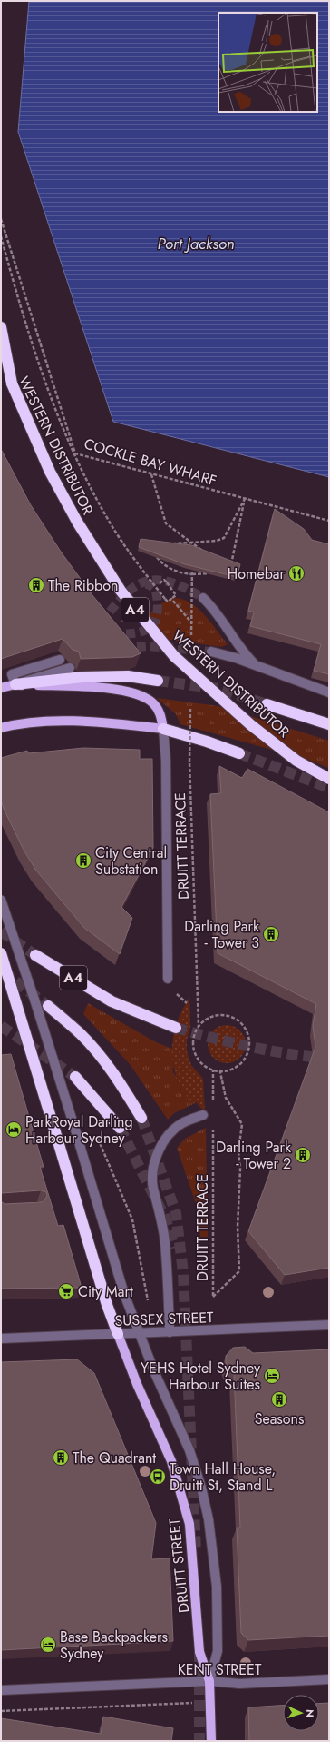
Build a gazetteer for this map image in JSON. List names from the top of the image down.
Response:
{
  "streets": {
    "highway": ["WESTERN DISTRIBUTOR", "A4"],
    "main road": ["DRUITT STREET"],
    "street": ["SUSSEX STREET", "KENT STREET"],
    "path": ["COCKLE BAY WHARF", "DRUITT TERRACE"]
  },
  "crossings": [
    ["SUSSEX STREET", "DRUITT STREET"],
    ["DRUITT STREET", "KENT STREET"]
  ],
  "water": ["Port Jackson"],
  "places": {
    "restaurant": ["Homebar"],
    "building": [
      "The Ribbon",
      "City Central Substation",
      "Darling Park - Tower 3",
      "Darling Park - Tower 2",
      "Seasons",
      "The Quadrant"
    ],
    "hotel": ["ParkRoyal Darling Harbour Sydney", "YEHS Hotel Sydney Harbour Suites", "Base Backpackers Sydney"],
    "supermarket": ["City Mart"],
    "bus stop": ["Town Hall House, Druitt St, Stand L"]
  },
  "north": "right"
}
